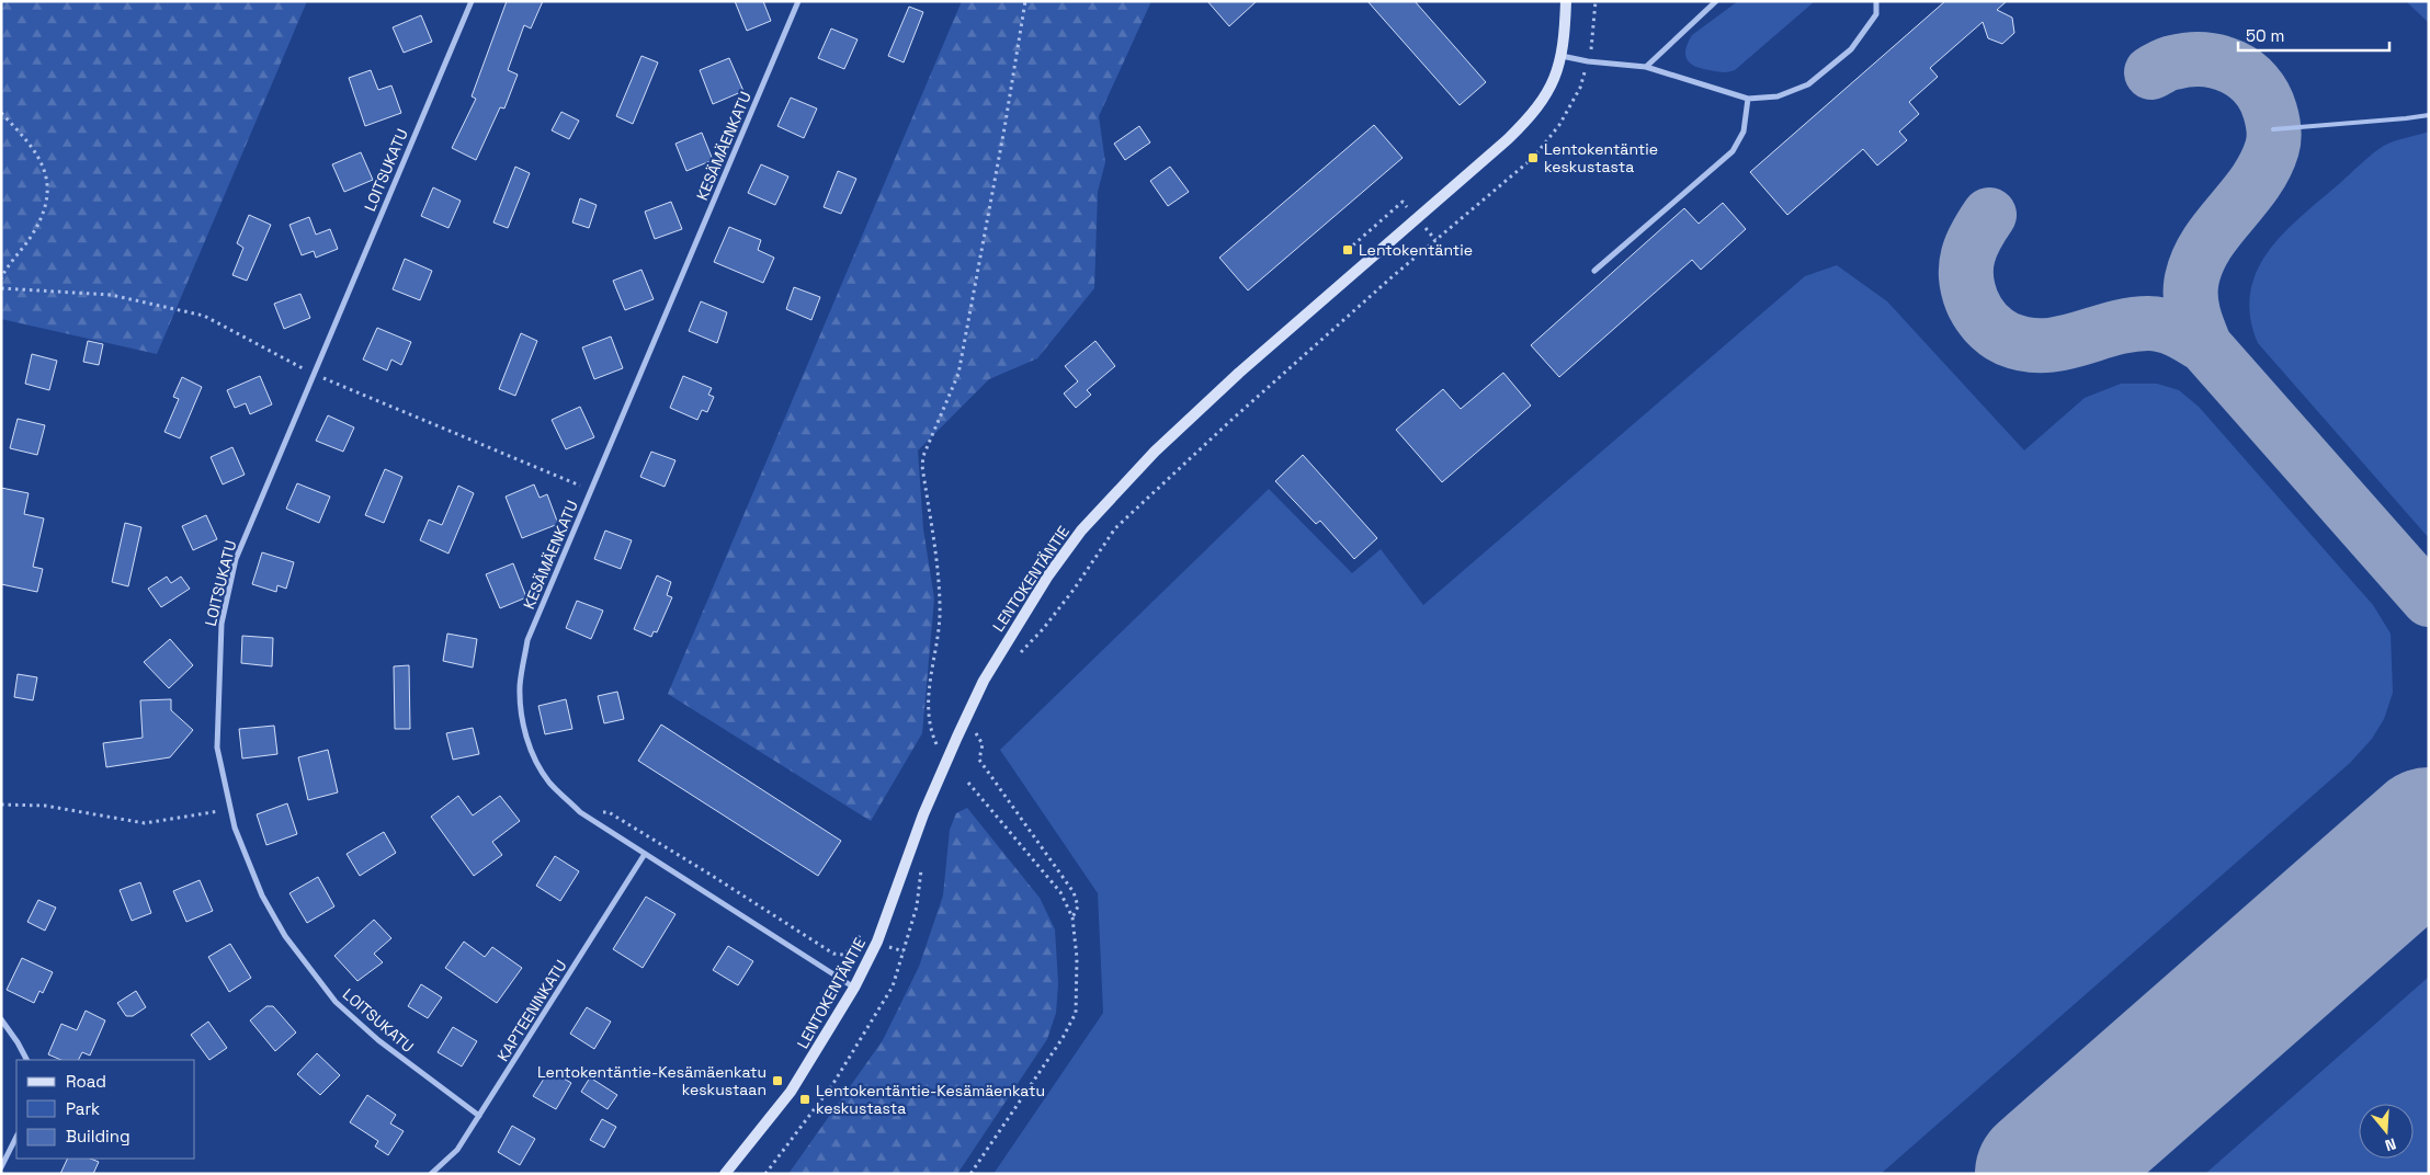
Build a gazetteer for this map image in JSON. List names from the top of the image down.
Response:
{
  "streets": {
    "street": [
      "KESÄMÄENKATU",
      "LOITSUKATU",
      "LENTOKENTÄNTIE",
      "KAPTEENINKATU"
    ]
  },
  "crossings": [
    ["KESÄMÄENKATU", "LENTOKENTÄNTIE"],
    ["KESÄMÄENKATU", "KAPTEENINKATU"],
    ["LOITSUKATU", "KAPTEENINKATU"]
  ],
  "places": {
    "transit": [
      "Lentokentäntie keskustasta",
      "Lentokentäntie",
      "Lentokentäntie-Kesämäenkatu keskustaan",
      "Lentokentäntie-Kesämäenkatu keskustasta"
    ]
  },
  "legend": ["Road", "Park", "Building"],
  "scale_bar": "50 m",
  "north": "bottom"
}
